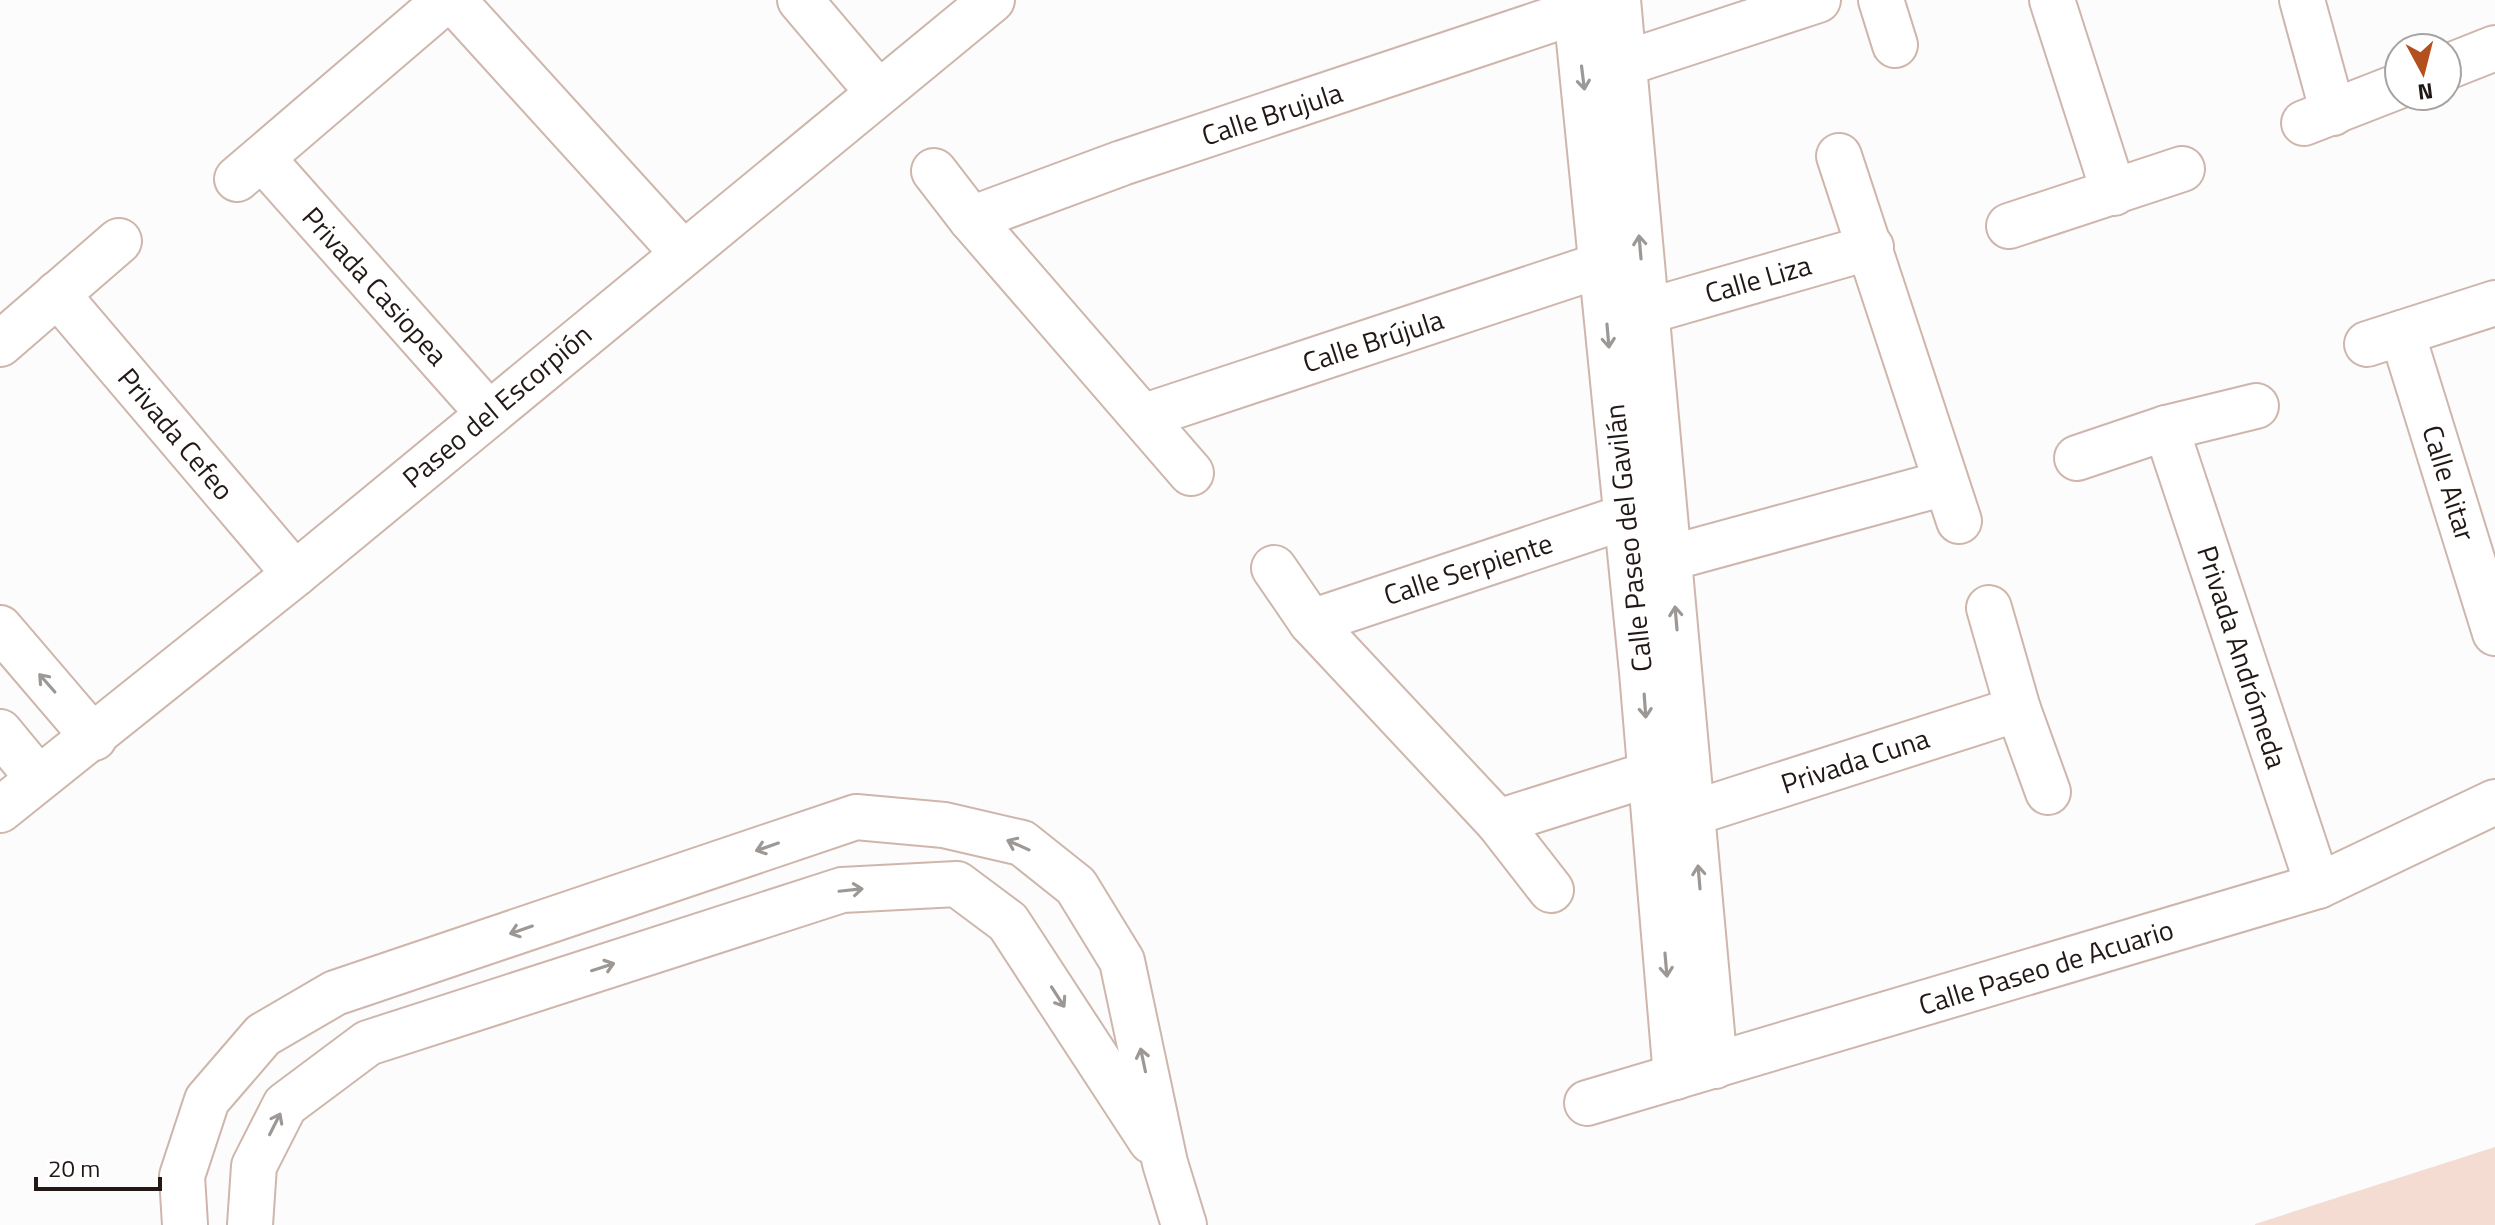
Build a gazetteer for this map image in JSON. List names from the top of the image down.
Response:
{
  "streets": {
    "street": [
      "Calle Brujula",
      "Calle Liza",
      "Privada Casiopea",
      "Calle Brújula",
      "Paseo del Escorpión",
      "Privada Cefeo",
      "Calle Aitar",
      "Calle Paseo del Gavilán",
      "Calle Serpiente",
      "Privada Andrómeda",
      "Privada Cuna",
      "Calle Paseo de Acuario"
    ]
  },
  "crossings": [
    ["Calle Brujula", "Calle Paseo del Gavilán"],
    ["Calle Liza", "Calle Paseo del Gavilán"],
    ["Privada Casiopea", "Paseo del Escorpión"],
    ["Calle Brújula", "Calle Paseo del Gavilán"],
    ["Paseo del Escorpión", "Privada Cefeo"],
    ["Calle Paseo del Gavilán", "Calle Serpiente"],
    ["Calle Paseo del Gavilán", "Privada Cuna"],
    ["Calle Paseo del Gavilán", "Calle Paseo de Acuario"],
    ["Privada Andrómeda", "Calle Paseo de Acuario"]
  ],
  "scale_bar": "20 m",
  "north": "bottom"
}
